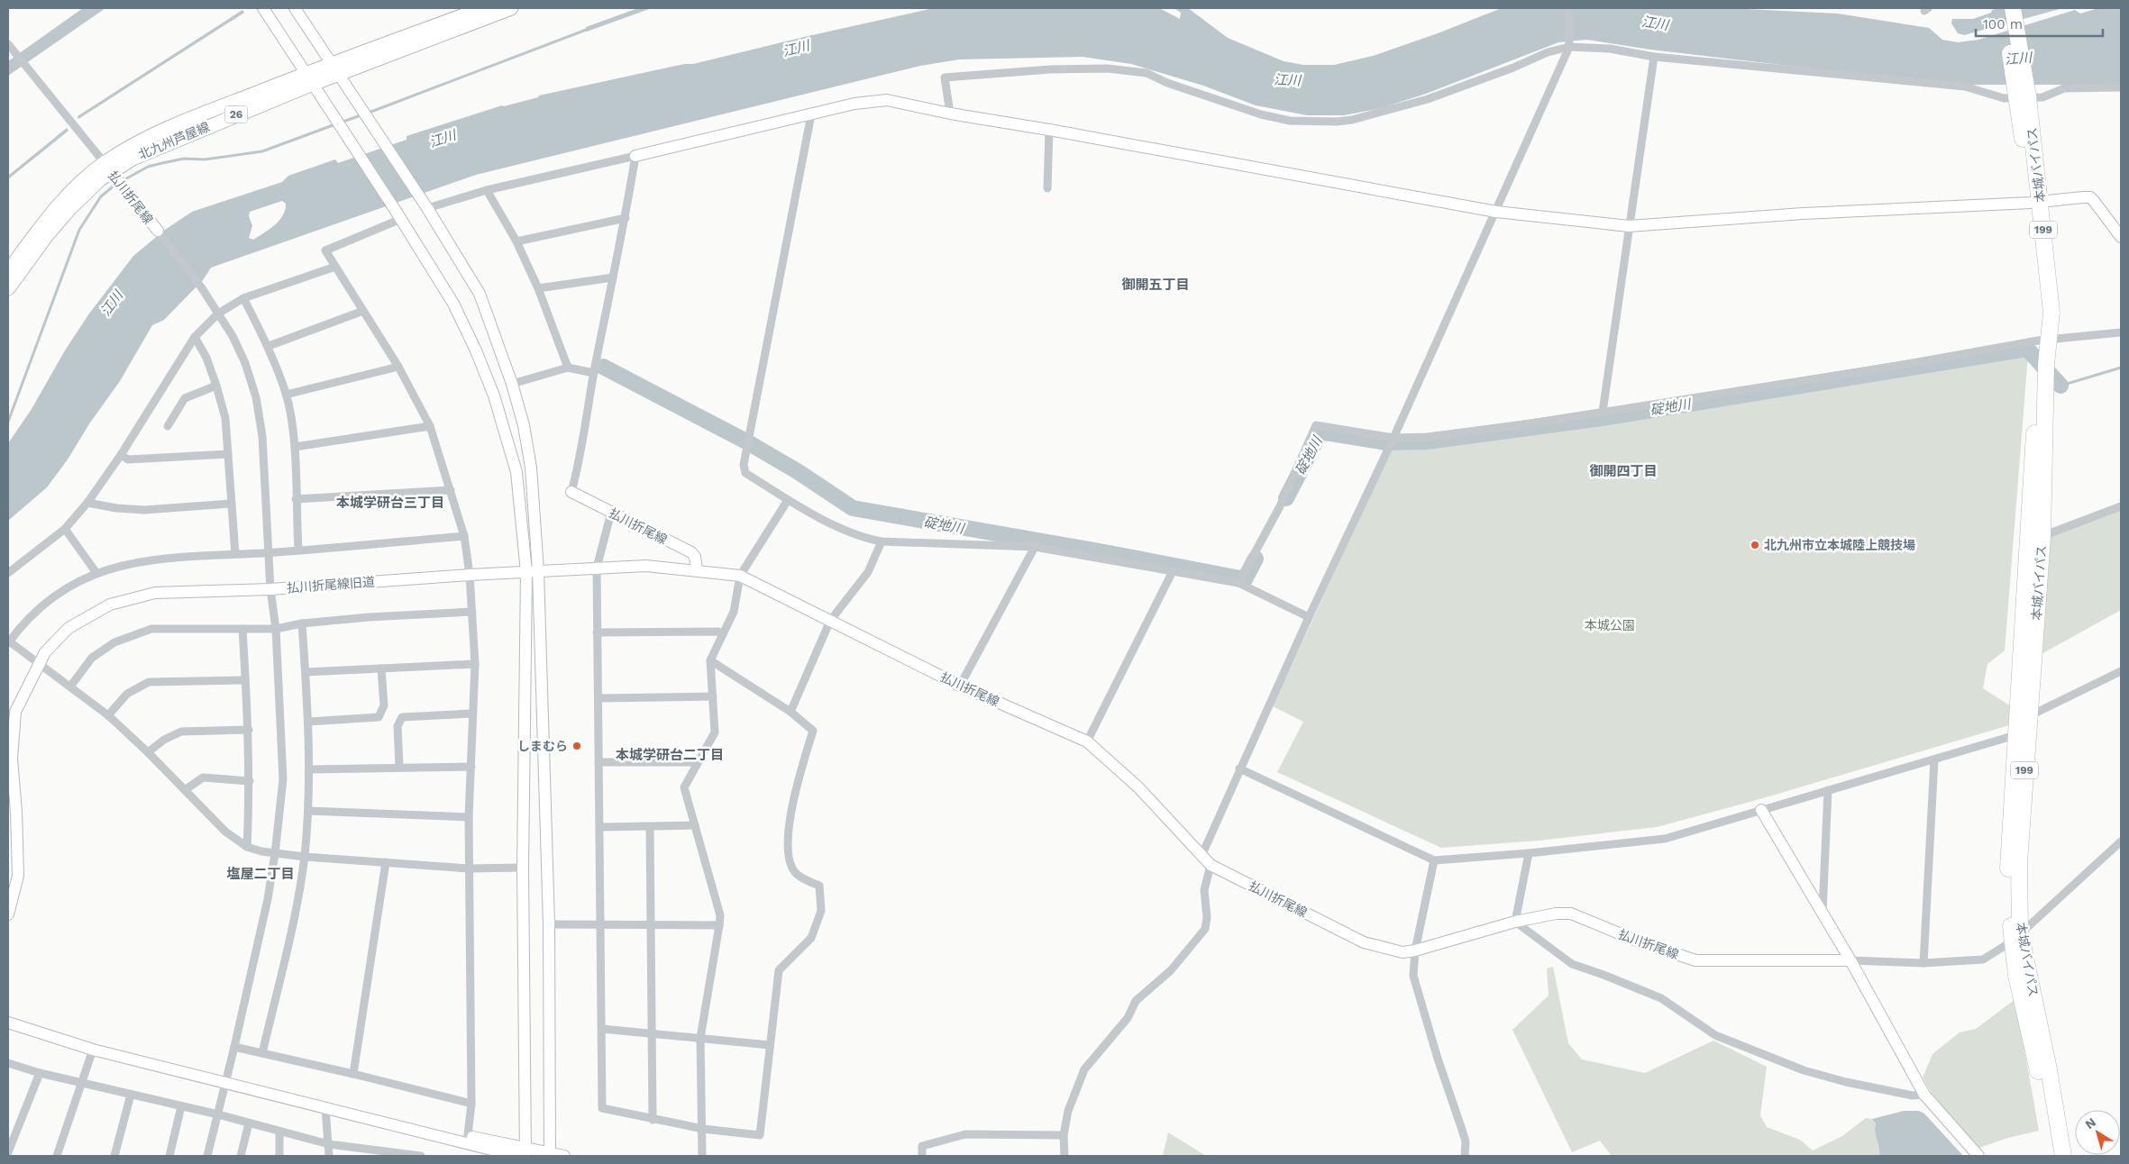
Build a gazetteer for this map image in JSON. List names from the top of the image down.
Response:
{
  "streets": {
    "highway": ["本城バイパス", "199"],
    "main road": ["26", "北九州芦屋線"],
    "street": ["払川折尾線", "払川折尾線旧道"]
  },
  "crossings": [
    ["北九州芦屋線", "払川折尾線"],
    ["払川折尾線", "払川折尾線旧道"]
  ],
  "districts": [
    "御開五丁目",
    "御開四丁目",
    "本城学研台三丁目",
    "本城学研台二丁目",
    "塩屋二丁目"
  ],
  "water": ["江川", "碇地川"],
  "parks": ["本城公園"],
  "places": ["北九州市立本城陸上競技場", "しまむら"],
  "scale_bar": "100 m",
  "north": "top left"
}
